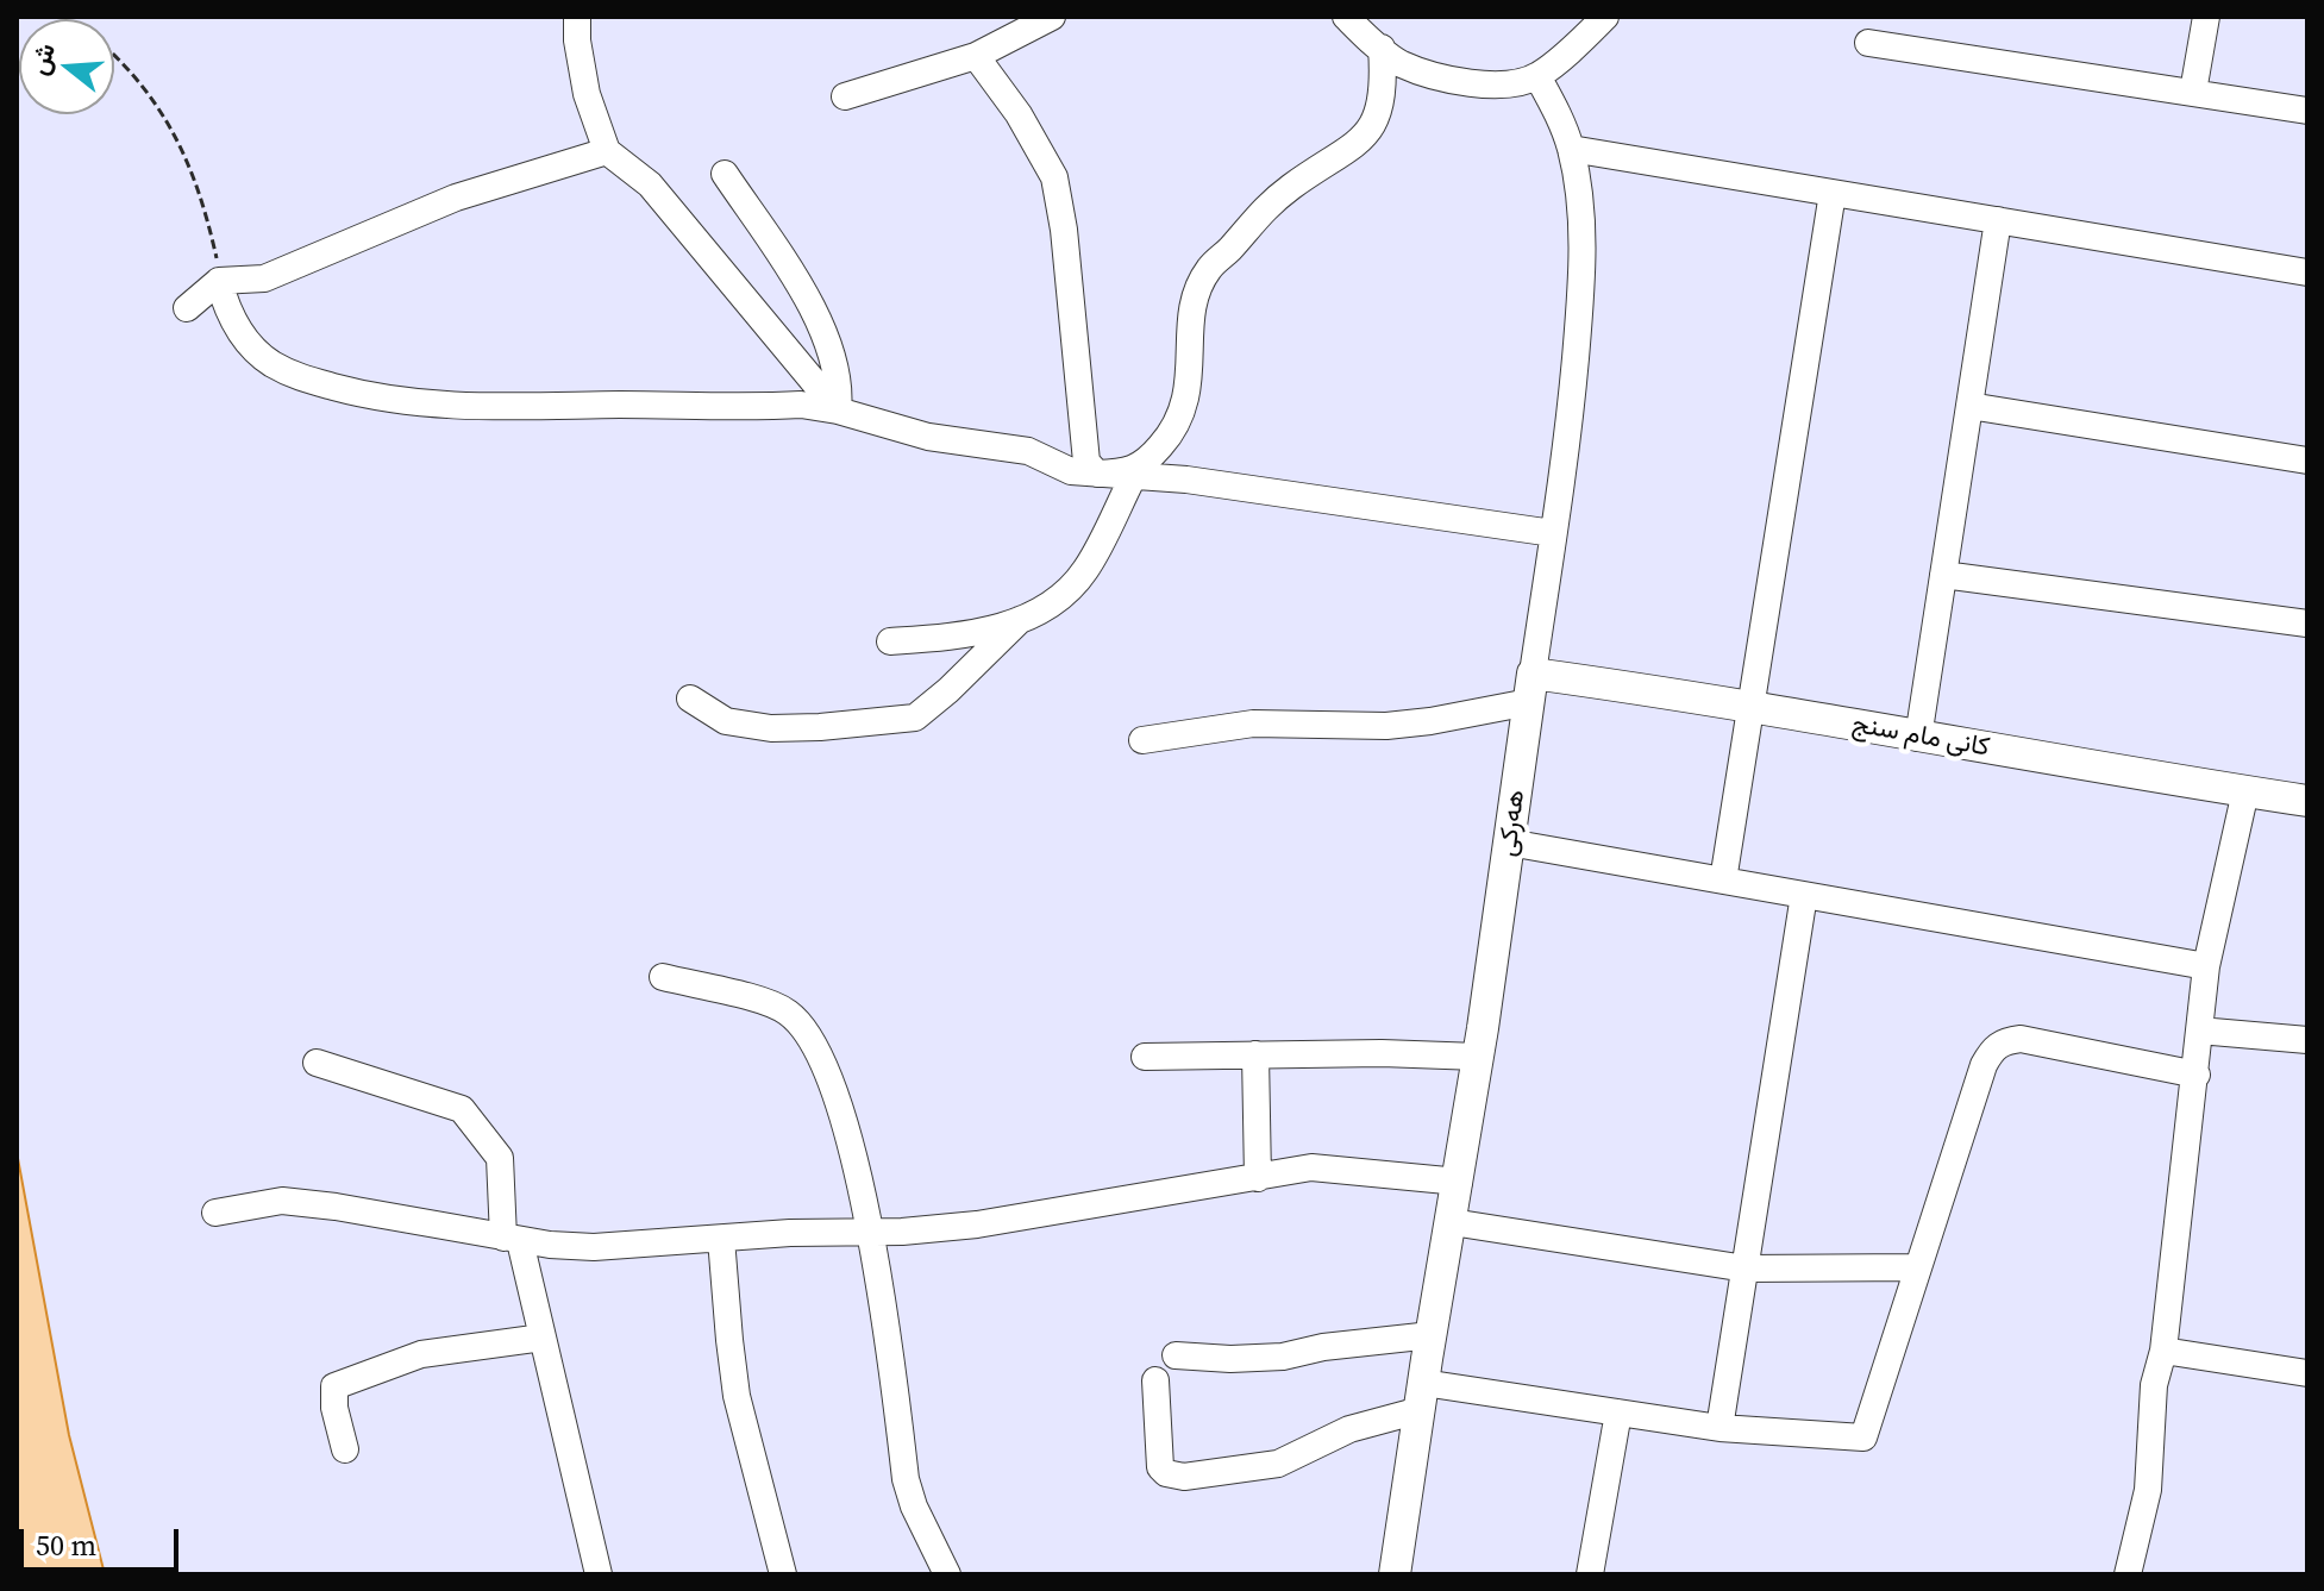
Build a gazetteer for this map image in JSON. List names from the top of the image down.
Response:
{
  "streets": {
    "street": ["کانی مام سنج", "هەرکی"]
  },
  "crossings": [
    ["کانی مام سنج", "هەرکی"]
  ],
  "scale_bar": "50 m",
  "north": "left"
}
